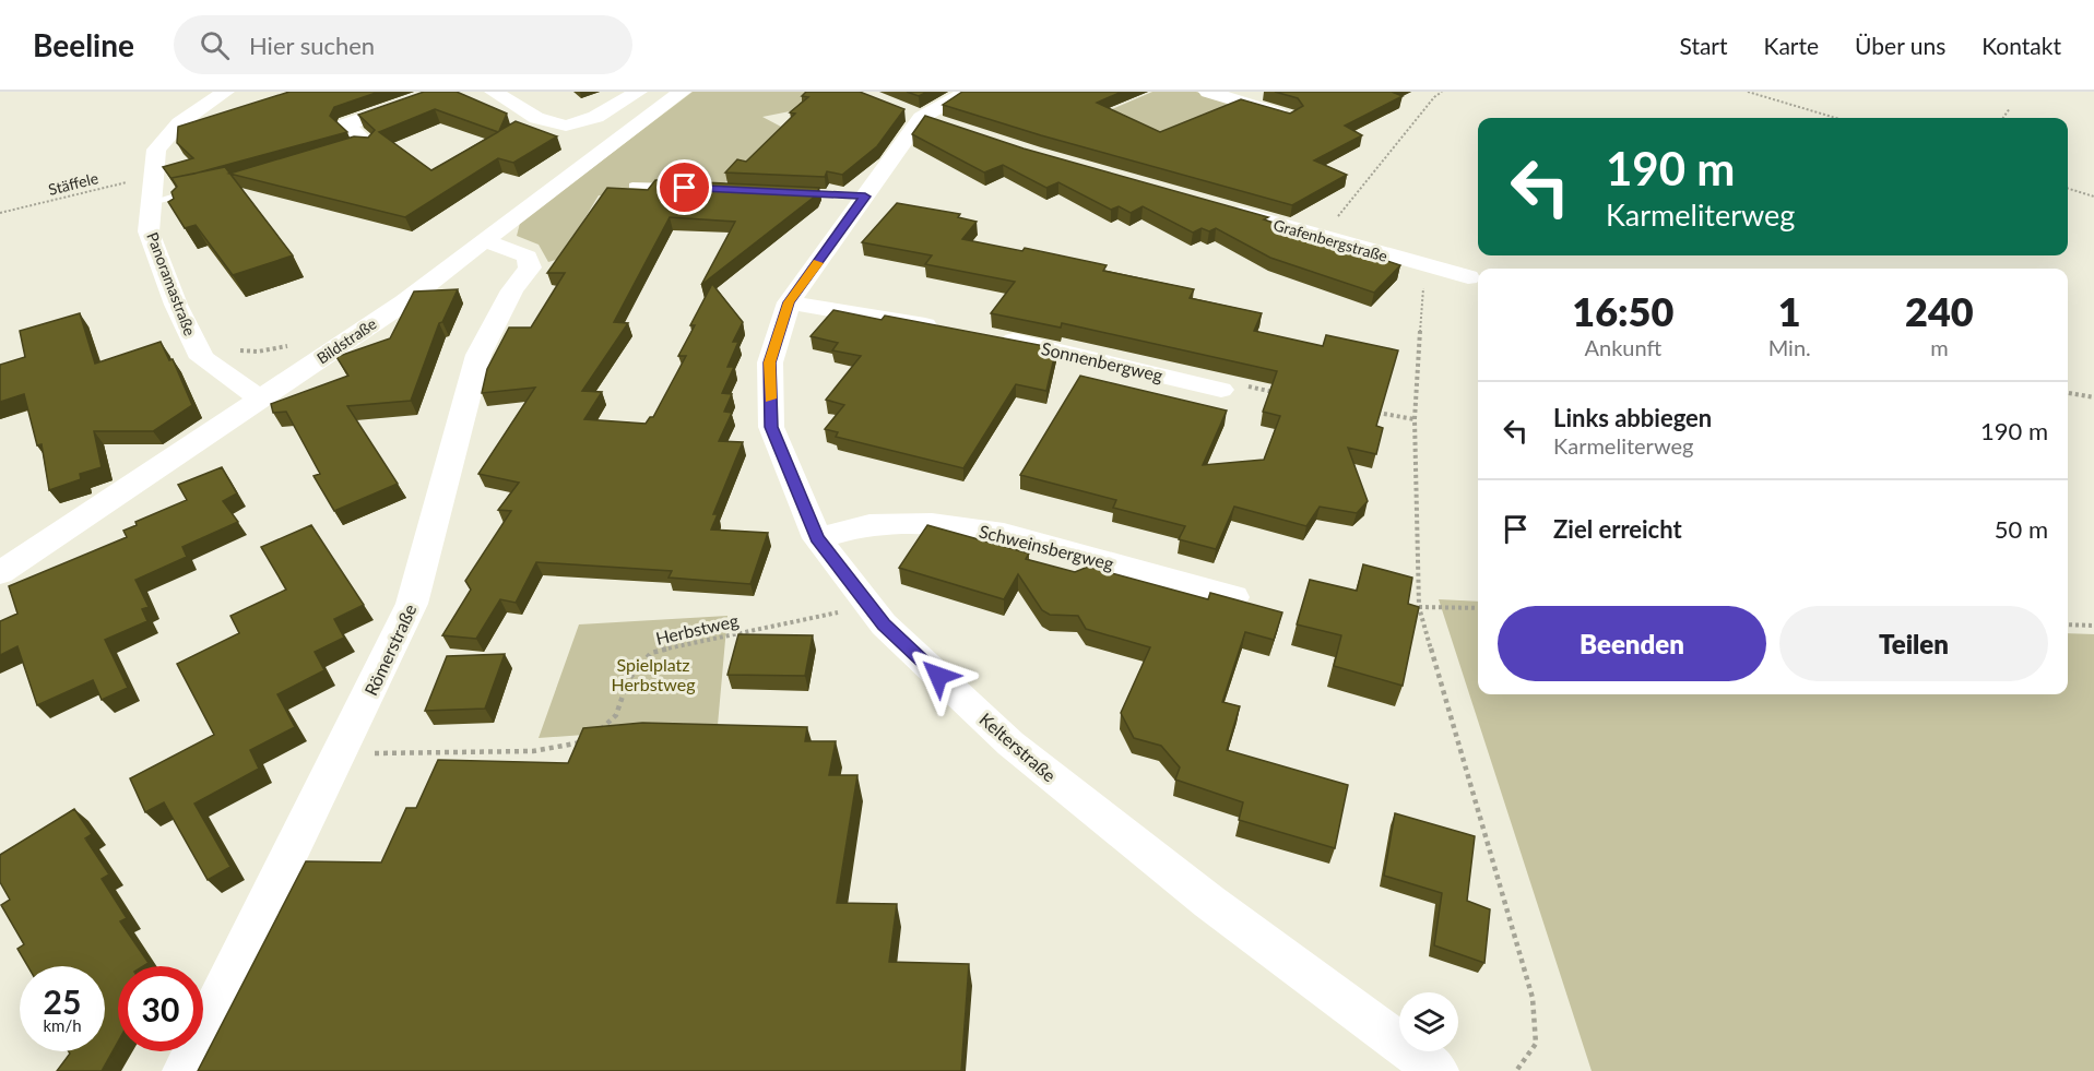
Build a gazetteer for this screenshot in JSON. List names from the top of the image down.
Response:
{
  "streets": {
    "street": [
      "Grafenbergstraße",
      "Panoramastraße",
      "Bildstraße",
      "Sonnenbergweg",
      "Schweinsbergweg",
      "Römerstraße",
      "Kelterstraße"
    ],
    "path": ["Stäffele", "Herbstweg"]
  },
  "crossings": [
    ["Stäffele", "Panoramastraße"],
    ["Panoramastraße", "Bildstraße"],
    ["Bildstraße", "Römerstraße"],
    ["Schweinsbergweg", "Kelterstraße"],
    ["Herbstweg", "Kelterstraße"]
  ],
  "parks": ["Spielplatz Herbstweg"],
  "page": {
    "header": "Beeline",
    "search": "Hier suchen",
    "nav": [
      "Start",
      "Karte",
      "Über uns",
      "Kontakt"
    ],
    "turn": ["190 m", "Karmeliterweg"],
    "eta": [
      "16:50",
      "Ankunft",
      "1",
      "Min.",
      "240",
      "m"
    ],
    "list": [
      {
        "name": "Links abbiegen",
        "note": "Karmeliterweg",
        "value": "190 m"
      },
      {
        "name": "Ziel erreicht",
        "value": "50 m"
      }
    ],
    "buttons": ["Beenden", "Teilen"],
    "speed": "25 km/h",
    "limit": "30"
  }
}
